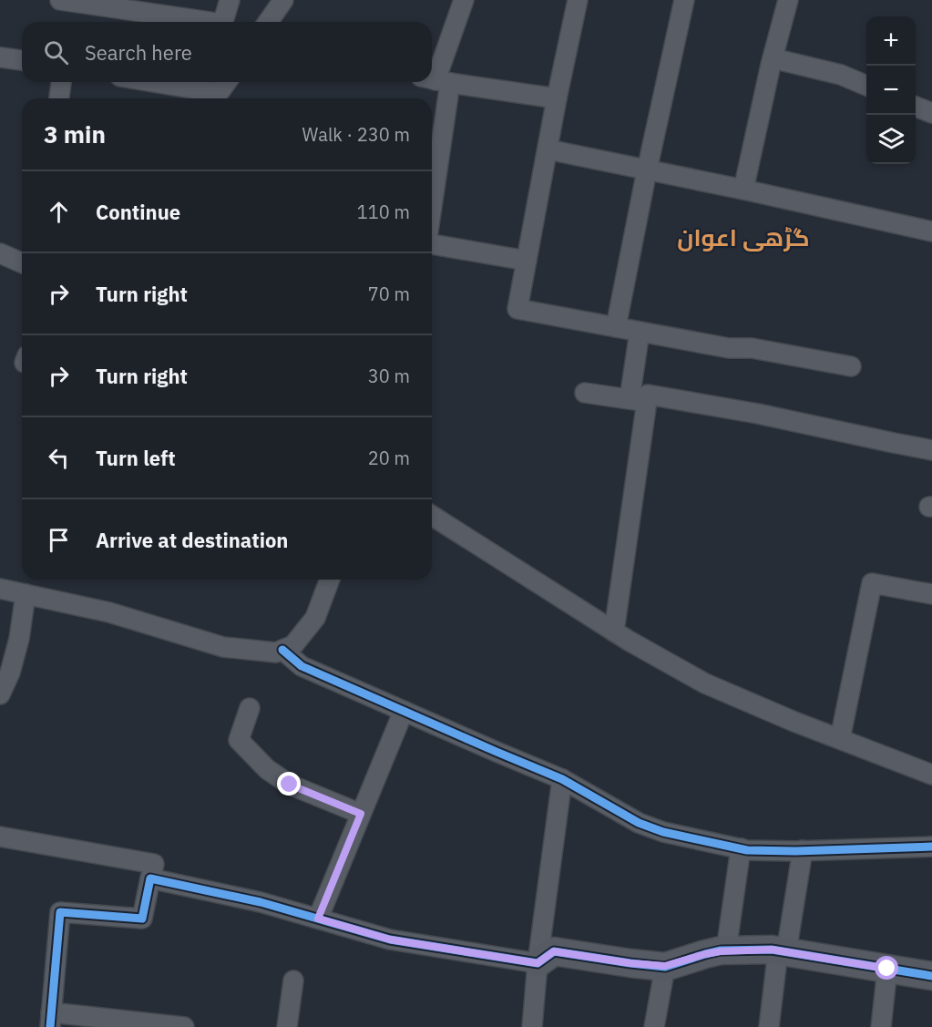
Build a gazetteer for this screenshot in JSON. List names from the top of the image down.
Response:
{
  "districts": ["گڑھی اعوان"],
  "page": {
    "map_buttons": ["+", "−"],
    "search": "Search here",
    "heading": ["3 min", "Walk · 230 m"],
    "list": [
      ["Continue", "110 m"],
      ["Turn right", "70 m"],
      ["Turn right", "30 m"],
      ["Turn left", "20 m"],
      "Arrive at destination"
    ]
  }
}
